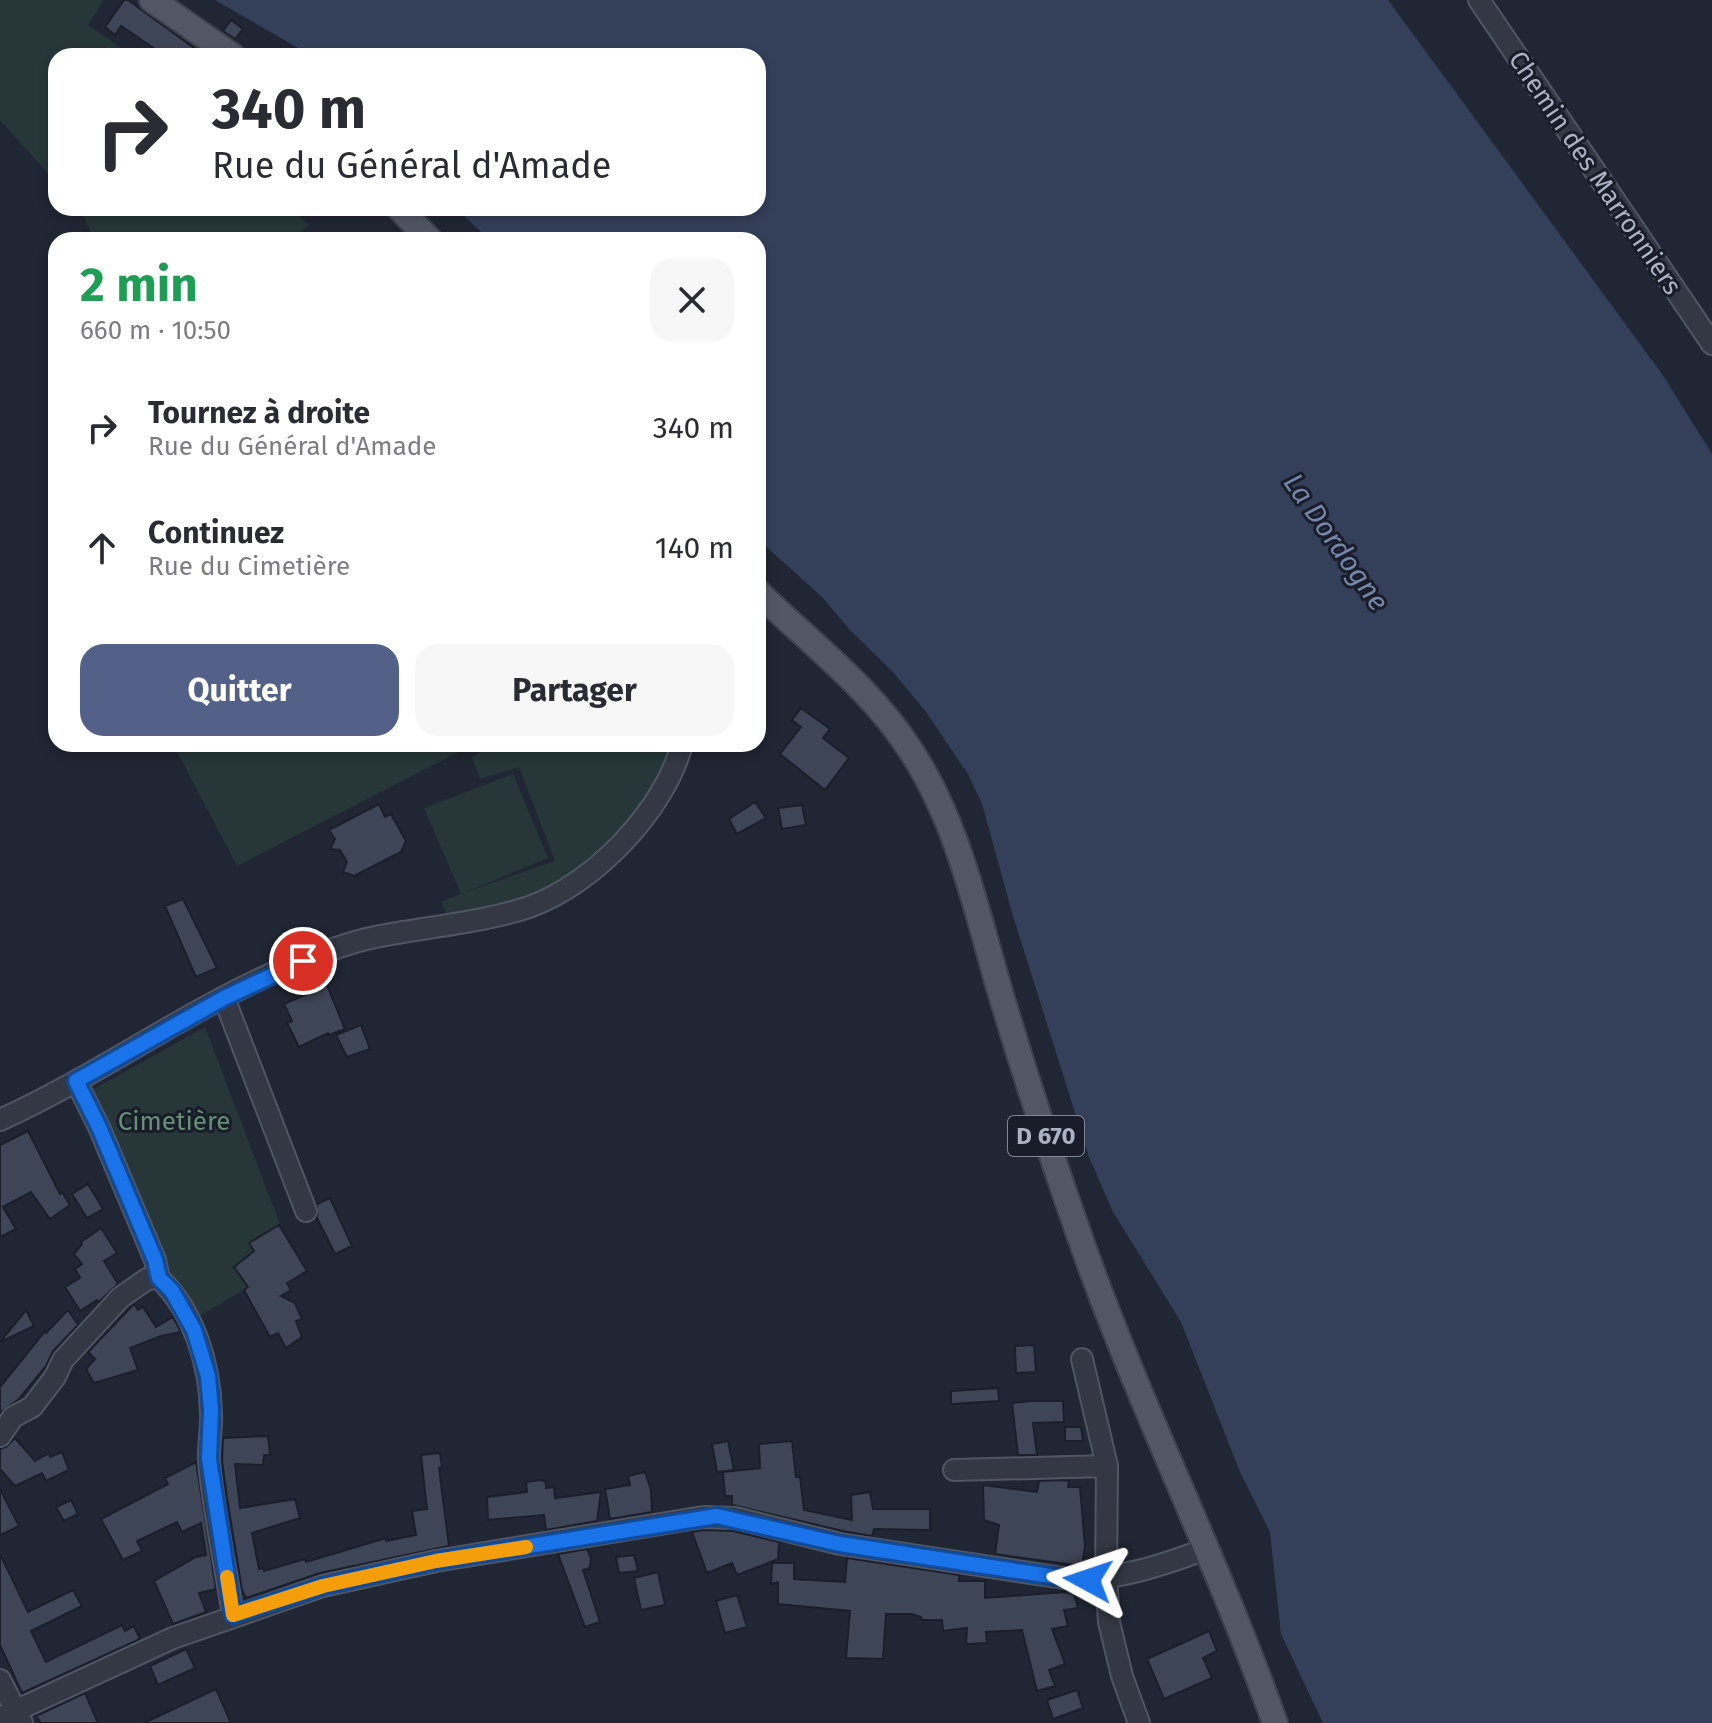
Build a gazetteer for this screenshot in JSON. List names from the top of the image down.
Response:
{
  "streets": {
    "main road": ["D 670"],
    "street": ["Chemin des Marronniers"]
  },
  "water": ["La Dordogne"],
  "parks": ["Cimetière"],
  "page": {
    "turn": ["340 m", "Rue du Général d'Amade"],
    "heading": ["2 min", "660 m · 10:50"],
    "list": [
      {
        "name": "Tournez à droite",
        "note": "Rue du Général d'Amade",
        "value": "340 m"
      },
      {
        "name": "Continuez",
        "note": "Rue du Cimetière",
        "value": "140 m"
      }
    ],
    "buttons": ["Quitter", "Partager"]
  }
}
